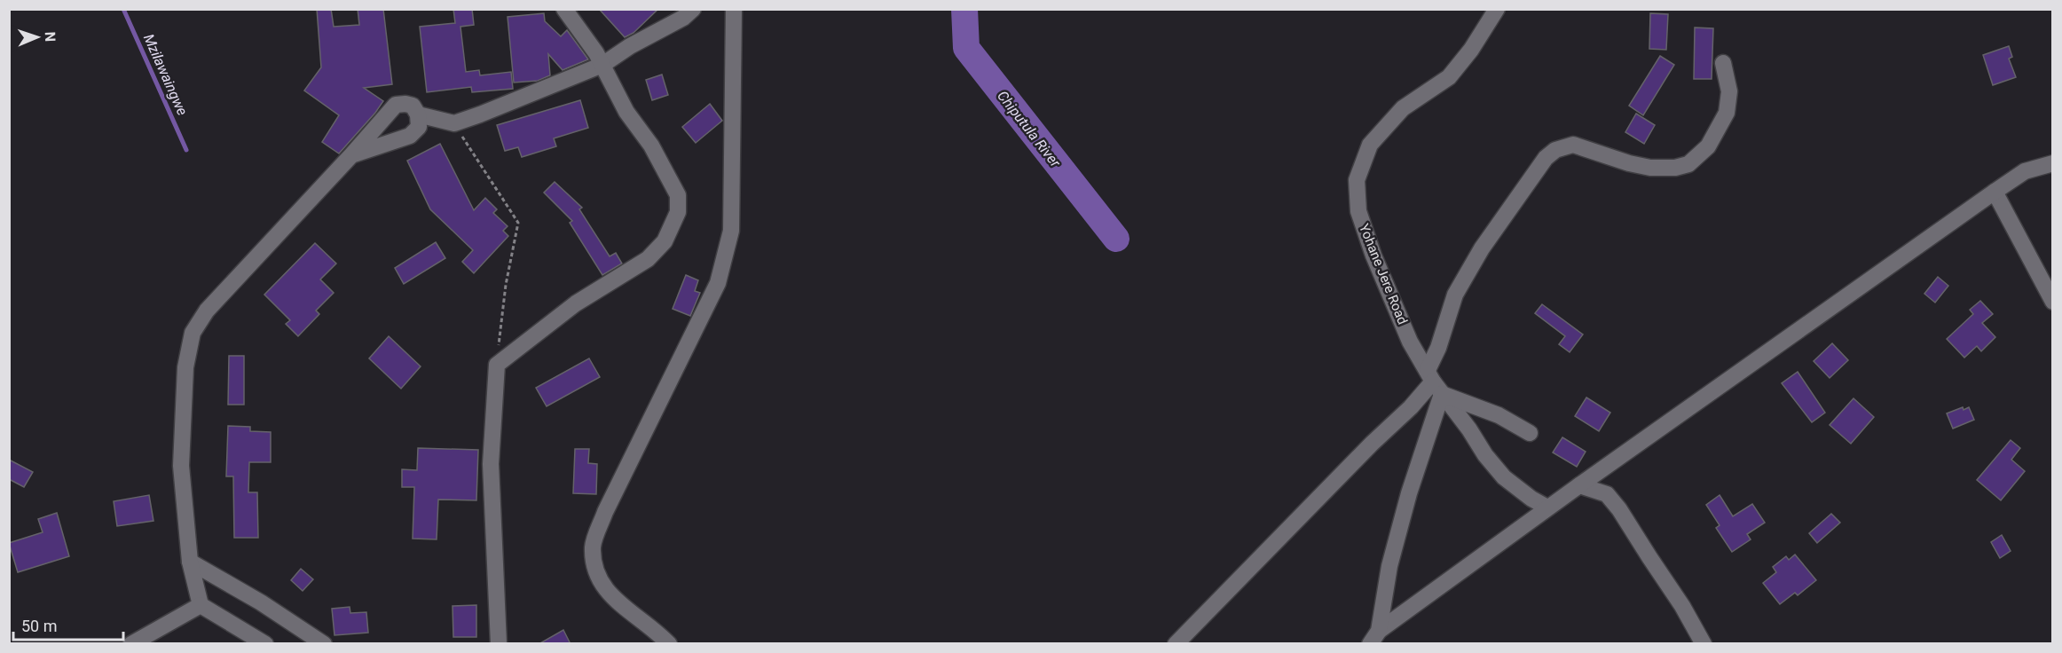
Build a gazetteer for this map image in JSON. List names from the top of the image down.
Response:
{
  "streets": {
    "street": ["Yohane Jere Road"]
  },
  "water": ["Mzilawaingwe", "Chiputula River"],
  "scale_bar": "50 m",
  "north": "right"
}
